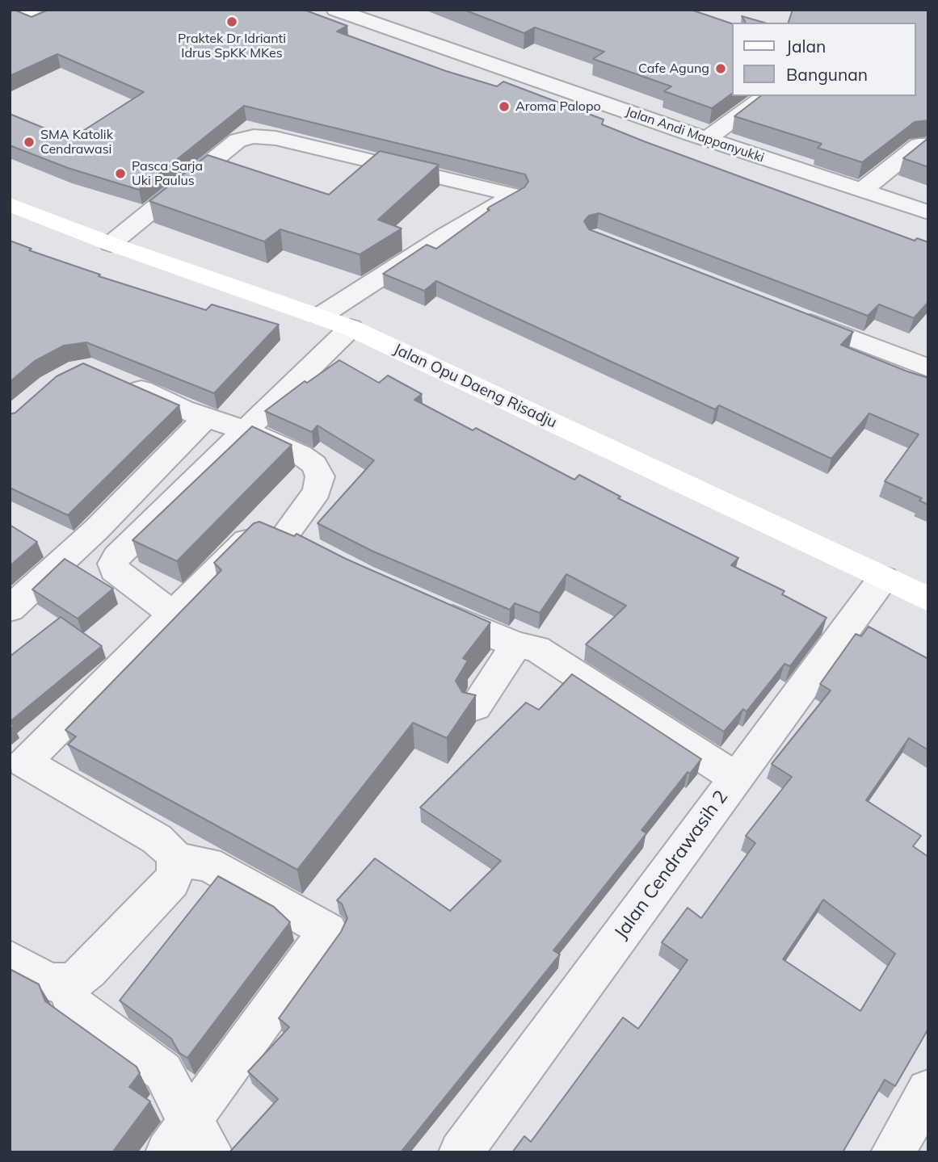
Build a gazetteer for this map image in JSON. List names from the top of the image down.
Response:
{
  "streets": {
    "main road": ["Jalan Opu Daeng Risadju"],
    "street": ["Jalan Andi Mappanyukki", "Jalan Cendrawasih 2"]
  },
  "crossings": [
    ["Jalan Opu Daeng Risadju", "Jalan Cendrawasih 2"]
  ],
  "places": [
    "Praktek Dr Idrianti Idrus SpKK MKes",
    "Cafe Agung",
    "Aroma Palopo",
    "SMA Katolik Cendrawasi",
    "Pasca Sarja Uki Paulus"
  ],
  "legend": ["Jalan", "Bangunan"]
}
